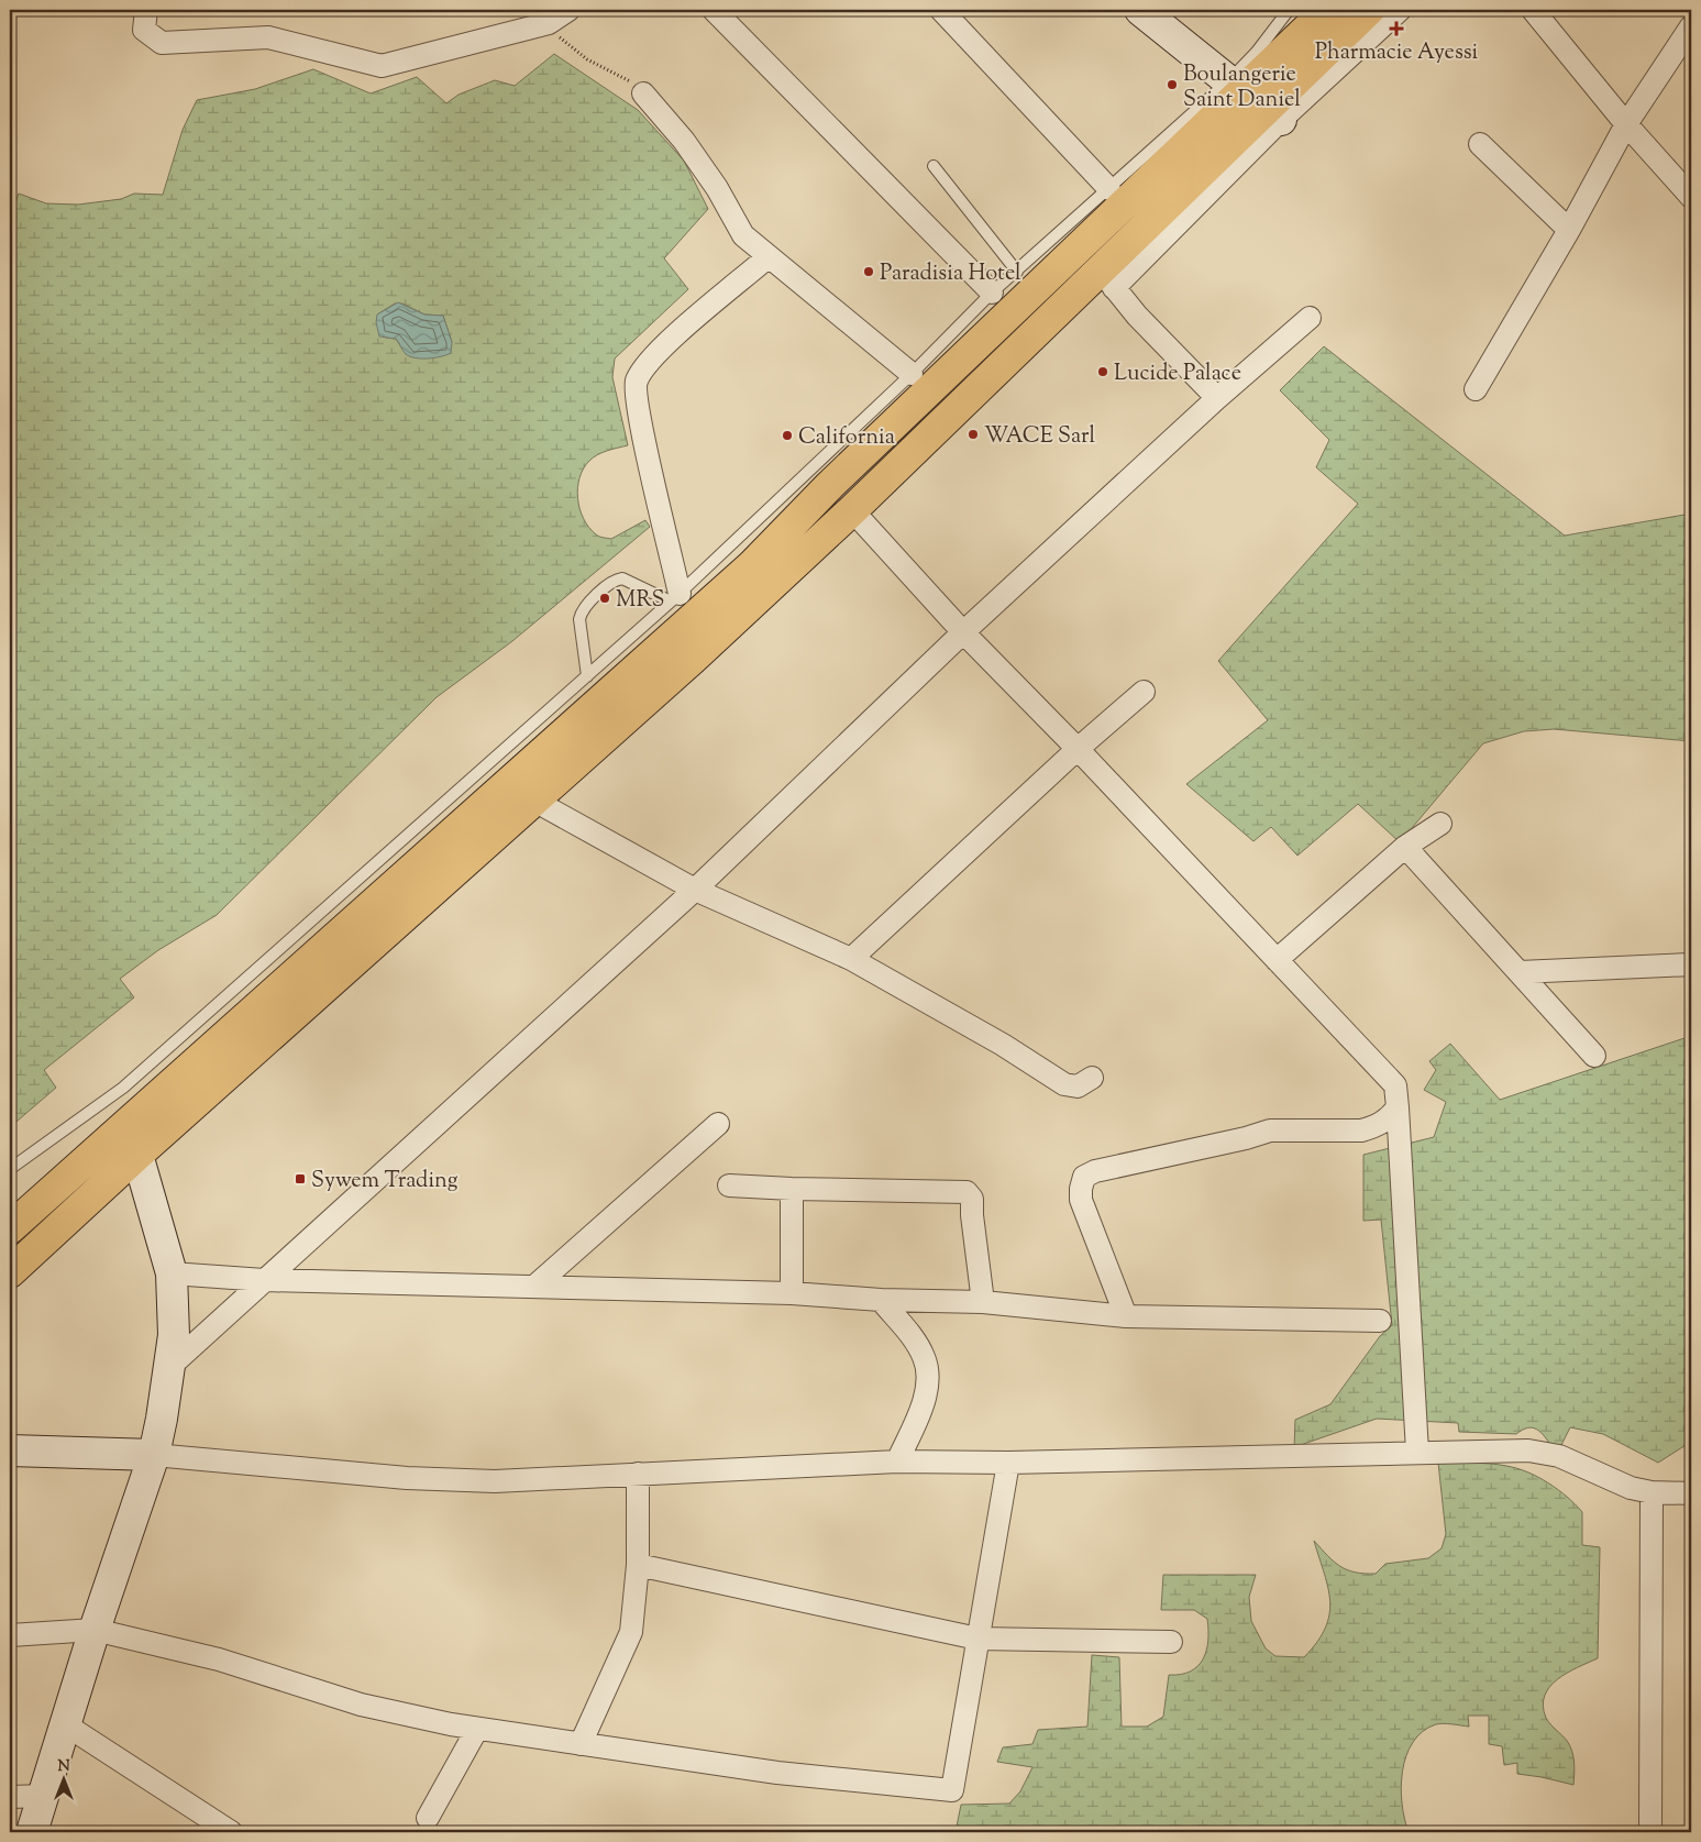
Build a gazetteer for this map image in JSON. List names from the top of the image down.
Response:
{
  "places": {
    "health": ["Pharmacie Ayessi"],
    "other": [
      "Boulangerie Saint Daniel",
      "Paradisia Hotel",
      "Lucide Palace",
      "WACE Sarl",
      "California",
      "MRS"
    ],
    "transit": ["Sywem Trading"]
  },
  "north": "top"
}
